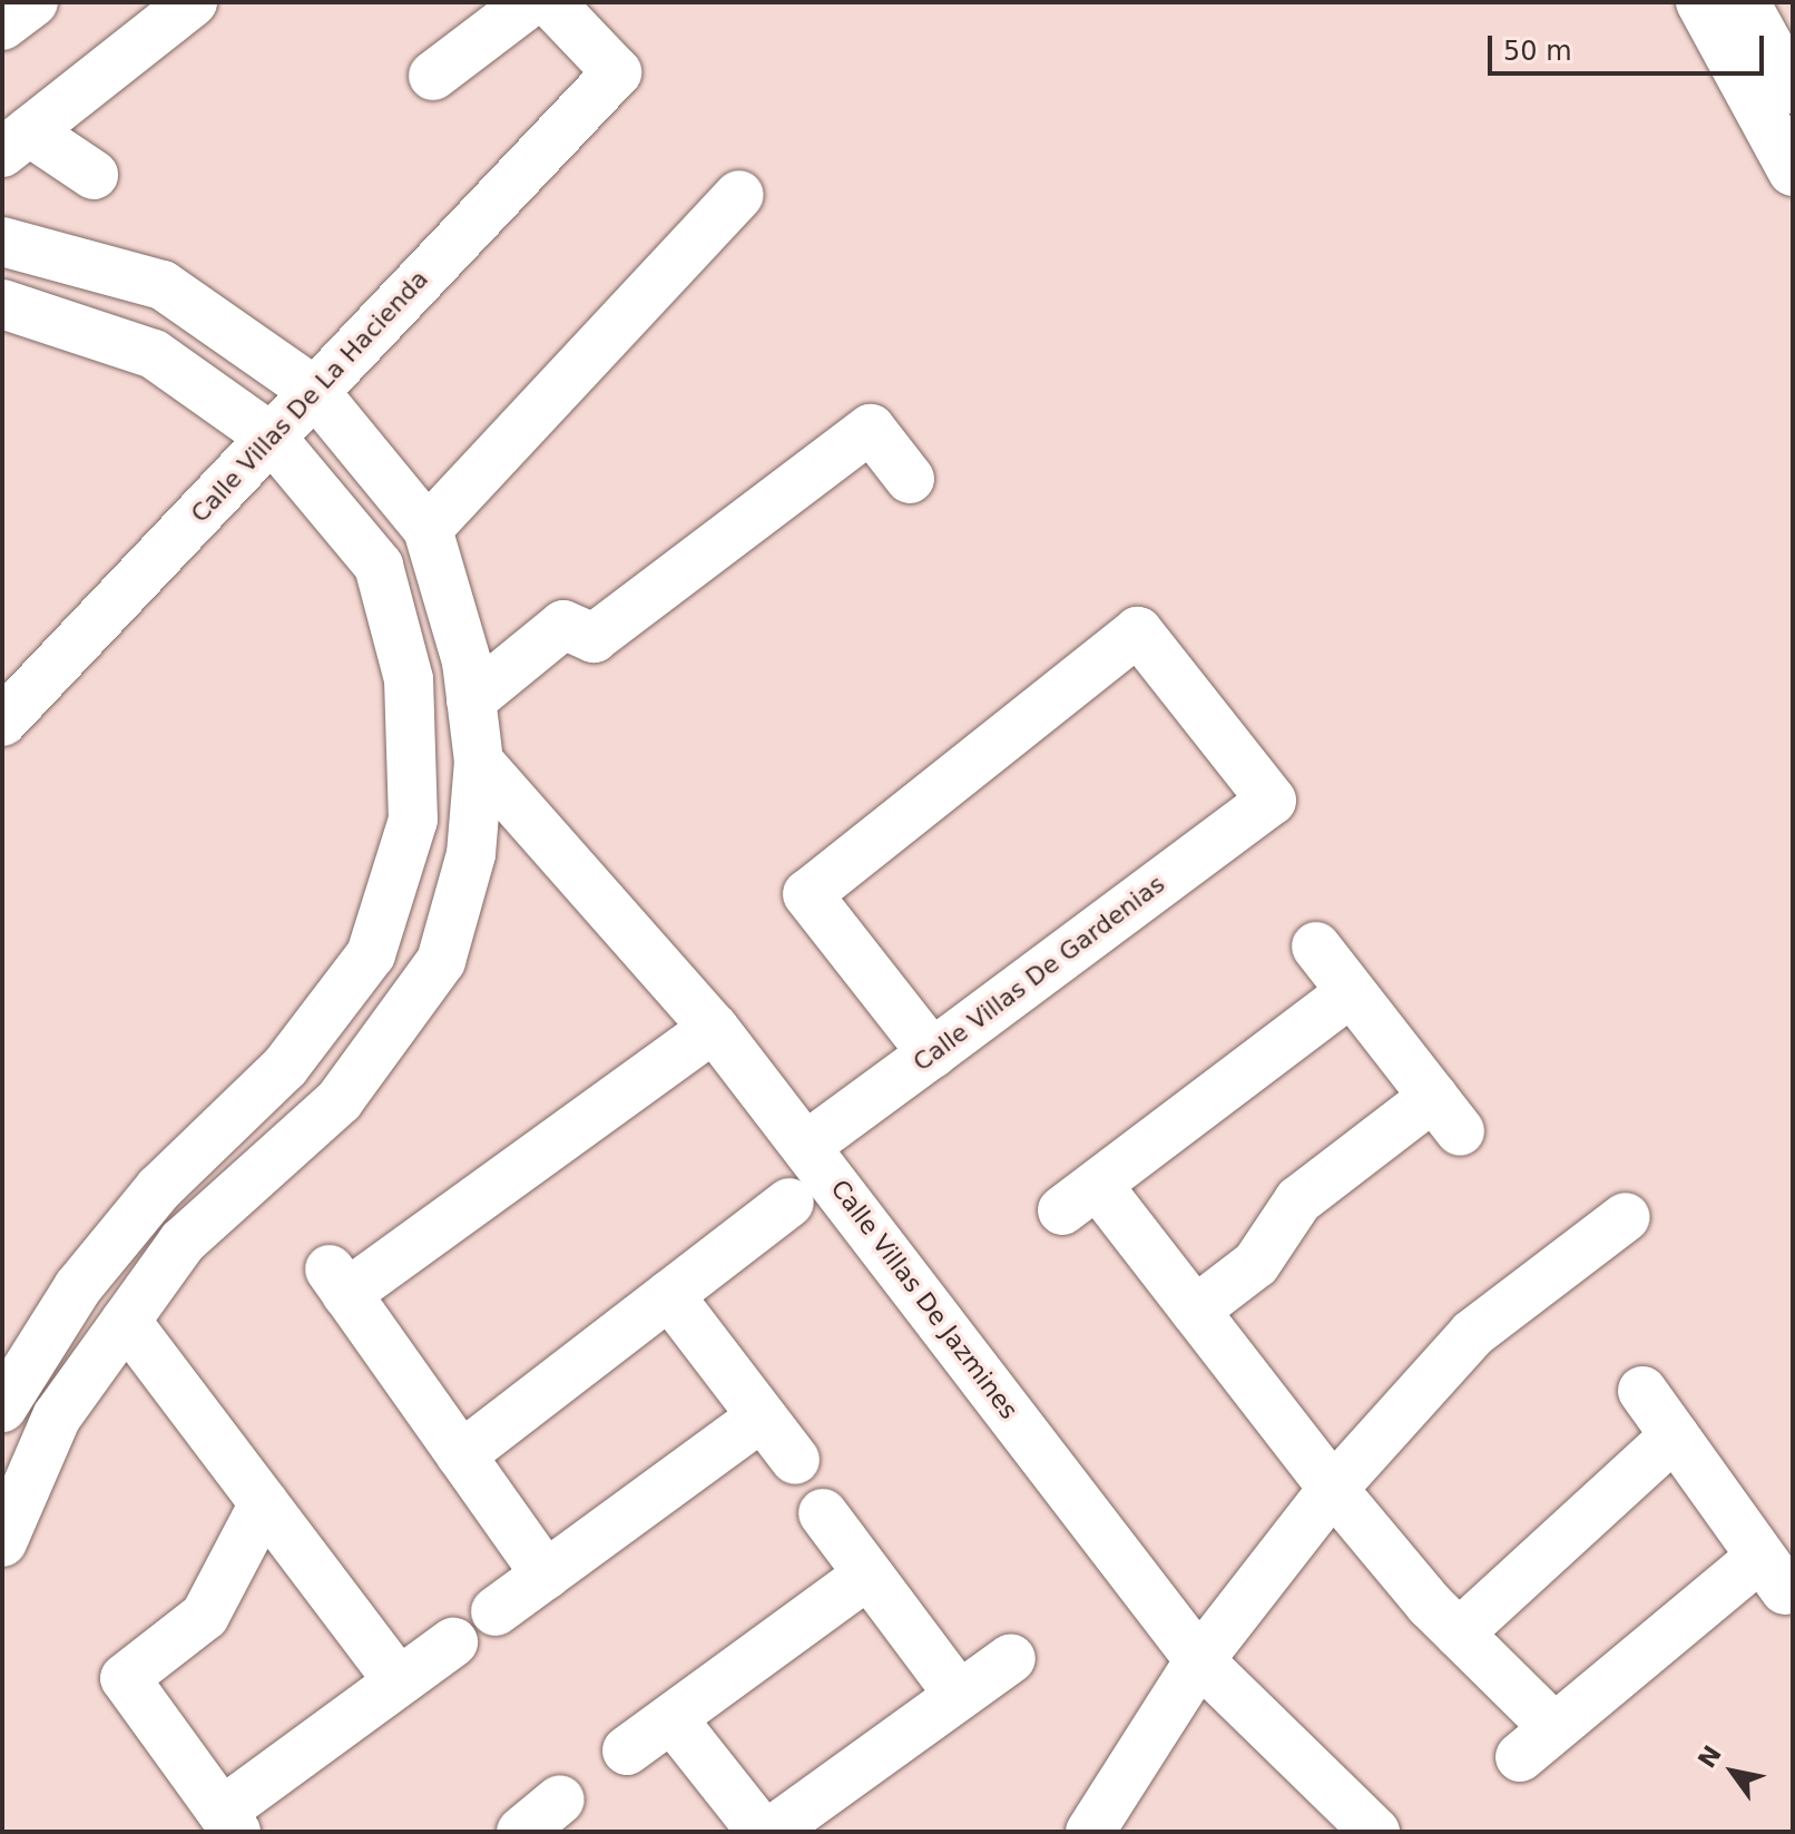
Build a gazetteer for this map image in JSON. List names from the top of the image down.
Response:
{
  "streets": {
    "street": ["Calle Villas De La Hacienda", "Calle Villas De Gardenias", "Calle Villas De Jazmines"]
  },
  "crossings": [
    ["Calle Villas De Gardenias", "Calle Villas De Jazmines"]
  ],
  "scale_bar": "50 m",
  "north": "top left"
}
